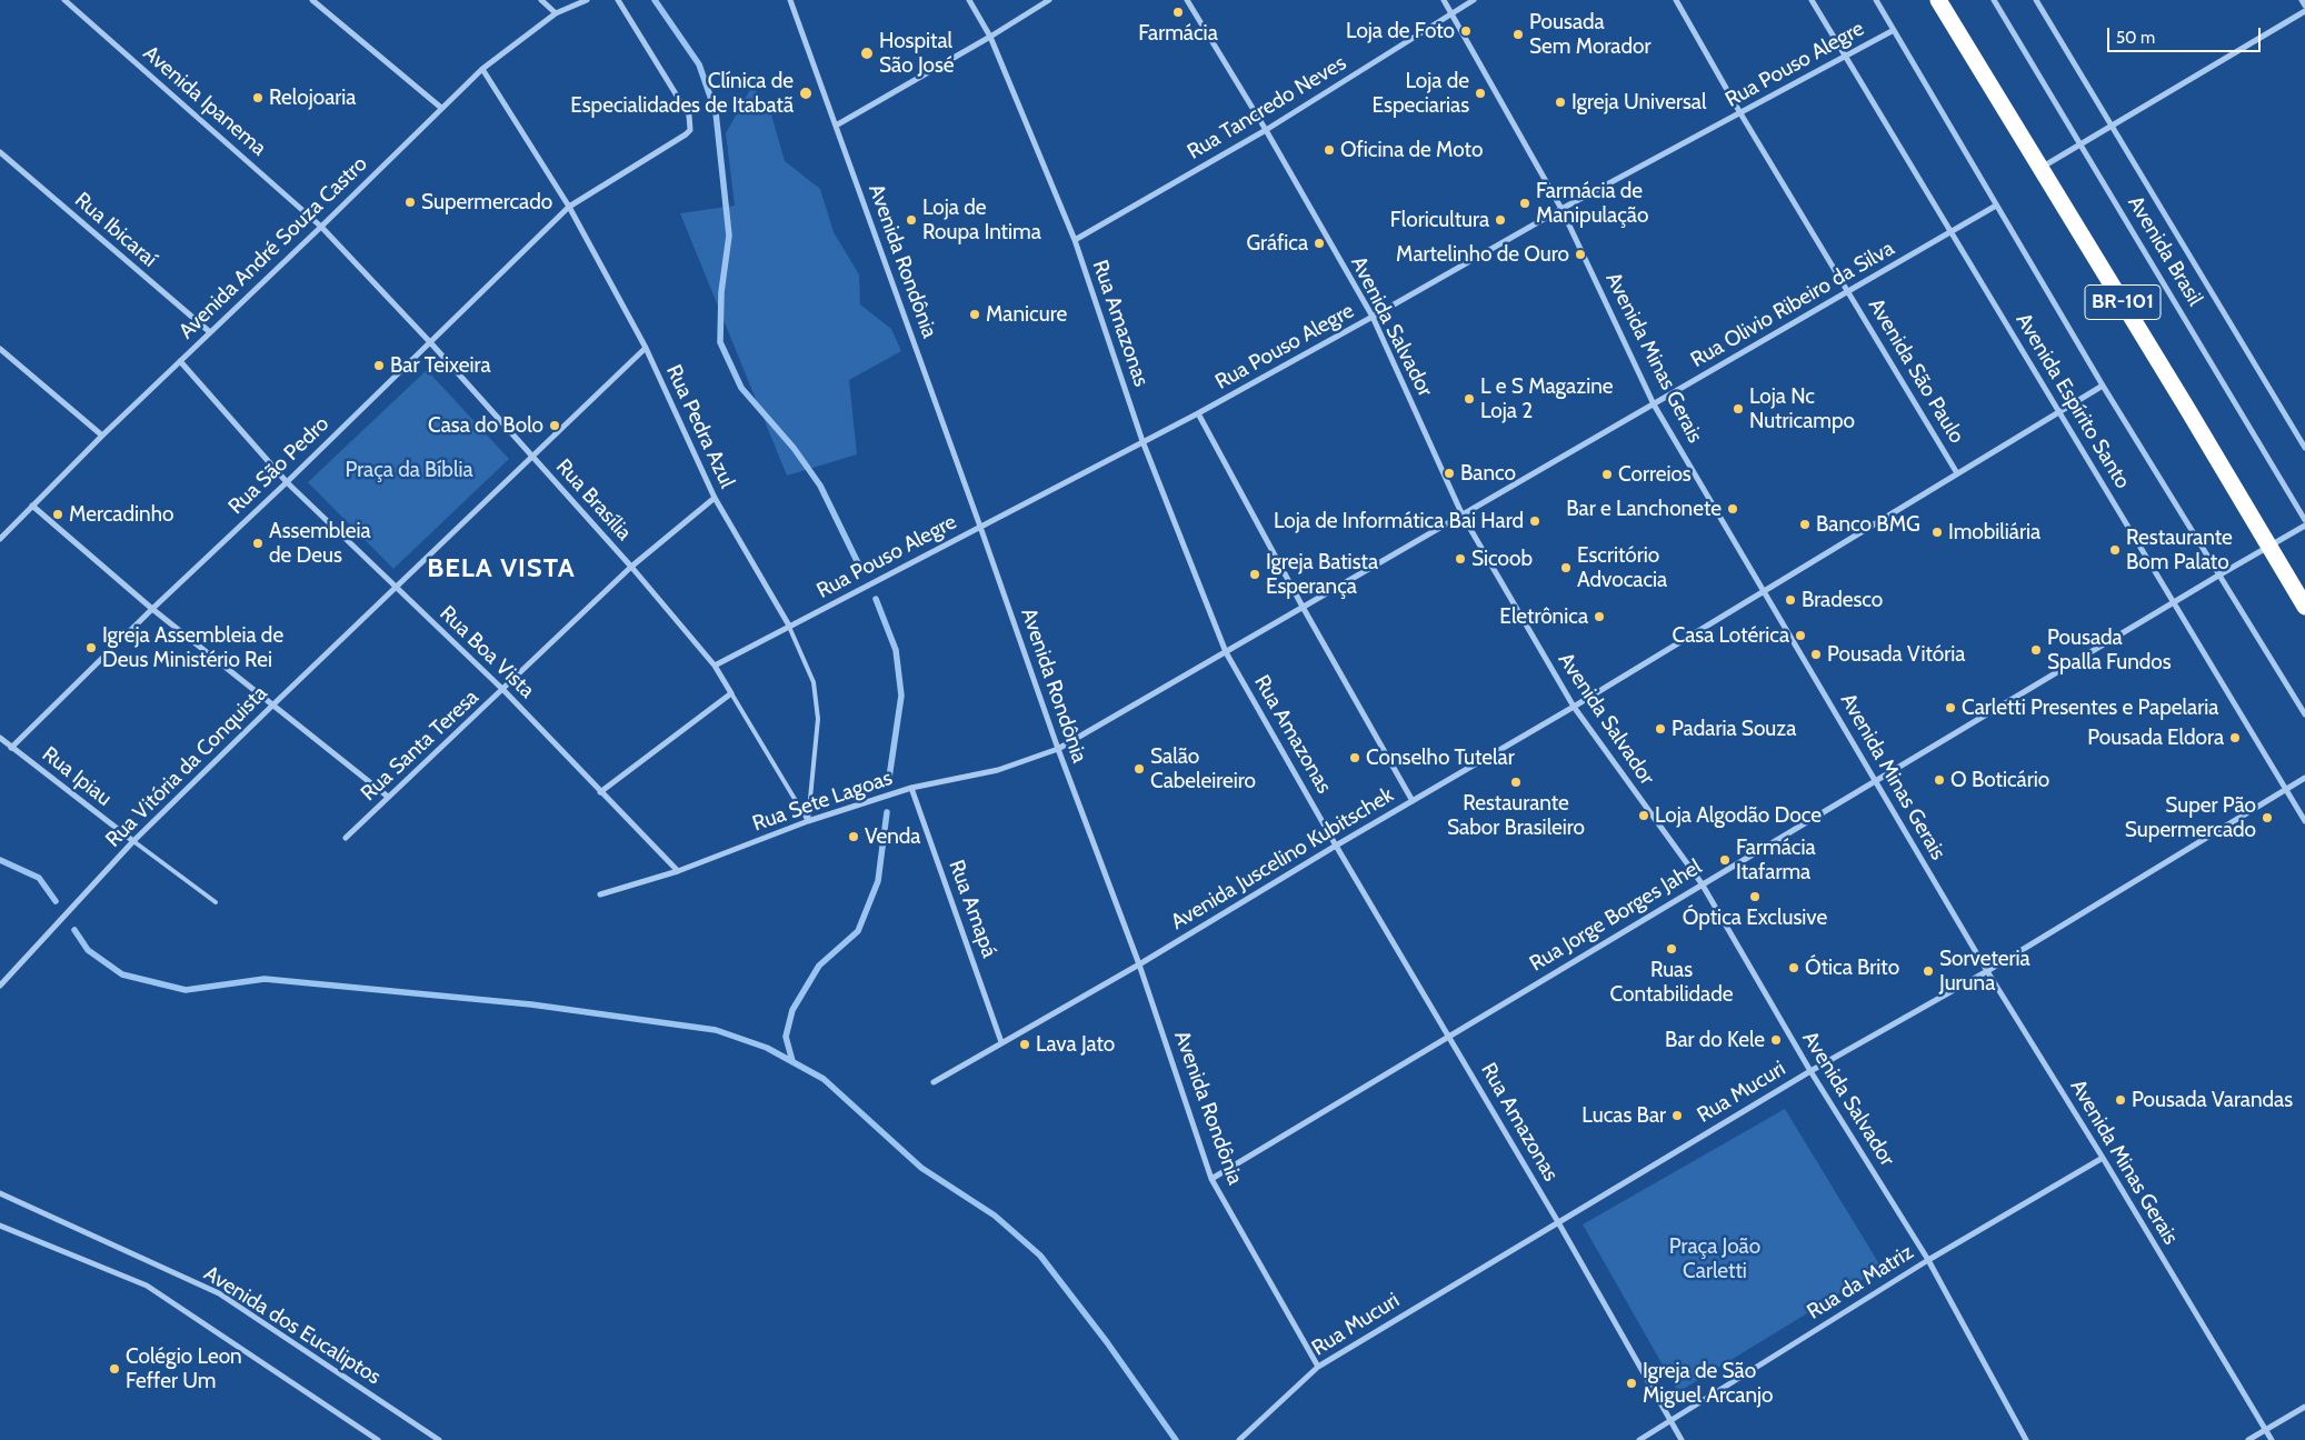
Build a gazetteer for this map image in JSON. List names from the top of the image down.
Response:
{
  "streets": {
    "highway": ["BR-101"],
    "street": [
      "Rua Pouso Alegre",
      "Avenida Ipanema",
      "Rua Tancredo Neves",
      "Rua Ibicaraí",
      "Avenida André Souza Castro",
      "Avenida Brasil",
      "Avenida Rondônia",
      "Rua Olivio Ribeiro da Silva",
      "Rua Amazonas",
      "Avenida Salvador",
      "Avenida Minas Gerais",
      "Avenida São Paulo",
      "Avenida Espírito Santo",
      "Rua Pedra Azul",
      "Rua São Pedro",
      "Rua Brasília",
      "Rua Boa Vista",
      "Rua Santa Teresa",
      "Rua Vitória da Conquista",
      "Rua Ipiau",
      "Rua Sete Lagoas",
      "Avenida Juscelino Kubitschek",
      "Rua Amapá",
      "Rua Jorge Borges Jahel",
      "Rua Mucuri",
      "Rua da Matriz",
      "Avenida dos Eucaliptos"
    ]
  },
  "crossings": [
    ["Rua Pouso Alegre", "Avenida Rondônia"],
    ["Rua Pouso Alegre", "Rua Amazonas"],
    ["Rua Pouso Alegre", "Avenida Salvador"],
    ["Rua Pouso Alegre", "Avenida Minas Gerais"],
    ["Rua Pouso Alegre", "Avenida São Paulo"],
    ["Rua Pouso Alegre", "Avenida Espírito Santo"],
    ["Rua Pouso Alegre", "Rua Pedra Azul"],
    ["Rua Pouso Alegre", "Rua Brasília"],
    ["Avenida Ipanema", "Avenida André Souza Castro"],
    ["Avenida Ipanema", "Rua Brasília"],
    ["Rua Tancredo Neves", "Rua Amazonas"],
    ["Rua Tancredo Neves", "Avenida Salvador"],
    ["Rua Tancredo Neves", "Avenida Minas Gerais"],
    ["Rua Ibicaraí", "Avenida André Souza Castro"],
    ["Avenida André Souza Castro", "Rua Pedra Azul"],
    ["Avenida André Souza Castro", "Rua Brasília"],
    ["Avenida André Souza Castro", "Rua Boa Vista"],
    ["Avenida Rondônia", "Rua Olivio Ribeiro da Silva"],
    ["Avenida Rondônia", "Rua Sete Lagoas"],
    ["Avenida Rondônia", "Avenida Juscelino Kubitschek"],
    ["Avenida Rondônia", "Rua Jorge Borges Jahel"],
    ["Avenida Rondônia", "Rua Mucuri"],
    ["BR-101", "Rua Jorge Borges Jahel"],
    ["Rua Olivio Ribeiro da Silva", "Rua Amazonas"],
    ["Rua Olivio Ribeiro da Silva", "Avenida Salvador"],
    ["Rua Olivio Ribeiro da Silva", "Avenida Minas Gerais"],
    ["Rua Olivio Ribeiro da Silva", "Avenida São Paulo"],
    ["Rua Olivio Ribeiro da Silva", "Avenida Espírito Santo"],
    ["Rua Olivio Ribeiro da Silva", "Rua Sete Lagoas"],
    ["Rua Amazonas", "Avenida Juscelino Kubitschek"],
    ["Rua Amazonas", "Rua Jorge Borges Jahel"],
    ["Rua Amazonas", "Rua Mucuri"],
    ["Rua Amazonas", "Rua da Matriz"],
    ["Avenida Salvador", "Avenida Juscelino Kubitschek"],
    ["Avenida Salvador", "Rua Jorge Borges Jahel"],
    ["Avenida Salvador", "Rua Mucuri"],
    ["Avenida Salvador", "Rua da Matriz"],
    ["Avenida Minas Gerais", "Avenida Juscelino Kubitschek"],
    ["Avenida Minas Gerais", "Rua Jorge Borges Jahel"],
    ["Avenida Minas Gerais", "Rua Mucuri"],
    ["Avenida Minas Gerais", "Rua da Matriz"],
    ["Avenida São Paulo", "Avenida Juscelino Kubitschek"],
    ["Avenida Espírito Santo", "Avenida Juscelino Kubitschek"],
    ["Avenida Espírito Santo", "Rua Jorge Borges Jahel"],
    ["Avenida Espírito Santo", "Rua Mucuri"],
    ["Rua Pedra Azul", "Rua São Pedro"],
    ["Rua Pedra Azul", "Rua Brasília"],
    ["Rua Pedra Azul", "Rua Santa Teresa"],
    ["Rua Pedra Azul", "Rua Vitória da Conquista"],
    ["Rua Pedra Azul", "Rua Sete Lagoas"],
    ["Rua São Pedro", "Rua Brasília"],
    ["Rua São Pedro", "Rua Boa Vista"],
    ["Rua São Pedro", "Rua Ipiau"],
    ["Rua Brasília", "Rua Santa Teresa"],
    ["Rua Brasília", "Rua Vitória da Conquista"],
    ["Rua Brasília", "Rua Sete Lagoas"],
    ["Rua Boa Vista", "Rua Santa Teresa"],
    ["Rua Boa Vista", "Rua Vitória da Conquista"],
    ["Rua Boa Vista", "Rua Sete Lagoas"],
    ["Rua Vitória da Conquista", "Rua Ipiau"],
    ["Rua Sete Lagoas", "Rua Amapá"],
    ["Avenida Juscelino Kubitschek", "Rua Amapá"]
  ],
  "districts": ["BELA VISTA"],
  "parks": ["Praça da Bíblia", "Praça João Carletti"],
  "places": [
    "Farmácia",
    "Loja de Foto",
    "Pousada Sem Morador",
    "Hospital São José",
    "Clínica de Especialidades de Itabatã",
    "Loja de Especiarias",
    "Relojoaria",
    "Igreja Universal",
    "Oficina de Moto",
    "Supermercado",
    "Farmácia de Manipulação",
    "Loja de Roupa Intima",
    "Floricultura",
    "Gráfica",
    "Martelinho de Ouro",
    "Manicure",
    "Bar Teixeira",
    "L e S Magazine Loja 2",
    "Loja Nc Nutricampo",
    "Casa do Bolo",
    "Banco",
    "Correios",
    "Bar e Lanchonete",
    "Mercadinho",
    "Loja de Informática Bai Hard",
    "Banco BMG",
    "Imobiliária",
    "Assembleia de Deus",
    "Restaurante Bom Palato",
    "Sicoob",
    "Escritório Advocacia",
    "Igreja Batista Esperança",
    "Bradesco",
    "Eletrônica",
    "Casa Lotérica",
    "Igreja Assembleia de Deus Ministério Rei",
    "Pousada Spalla Fundos",
    "Pousada Vitória",
    "Carletti Presentes e Papelaria",
    "Padaria Souza",
    "Pousada Eldora",
    "Conselho Tutelar",
    "Salão Cabeleireiro",
    "O Boticário",
    "Restaurante Sabor Brasileiro",
    "Loja Algodão Doce",
    "Super Pão Supermercado",
    "Venda",
    "Farmácia Itafarma",
    "Óptica Exclusive",
    "Ruas Contabilidade",
    "Ótica Brito",
    "Sorveteria Juruna",
    "Bar do Kele",
    "Lava Jato",
    "Pousada Varandas",
    "Lucas Bar",
    "Colégio Leon Feffer Um",
    "Igreja de São Miguel Arcanjo"
  ],
  "scale_bar": "50 m"
}
